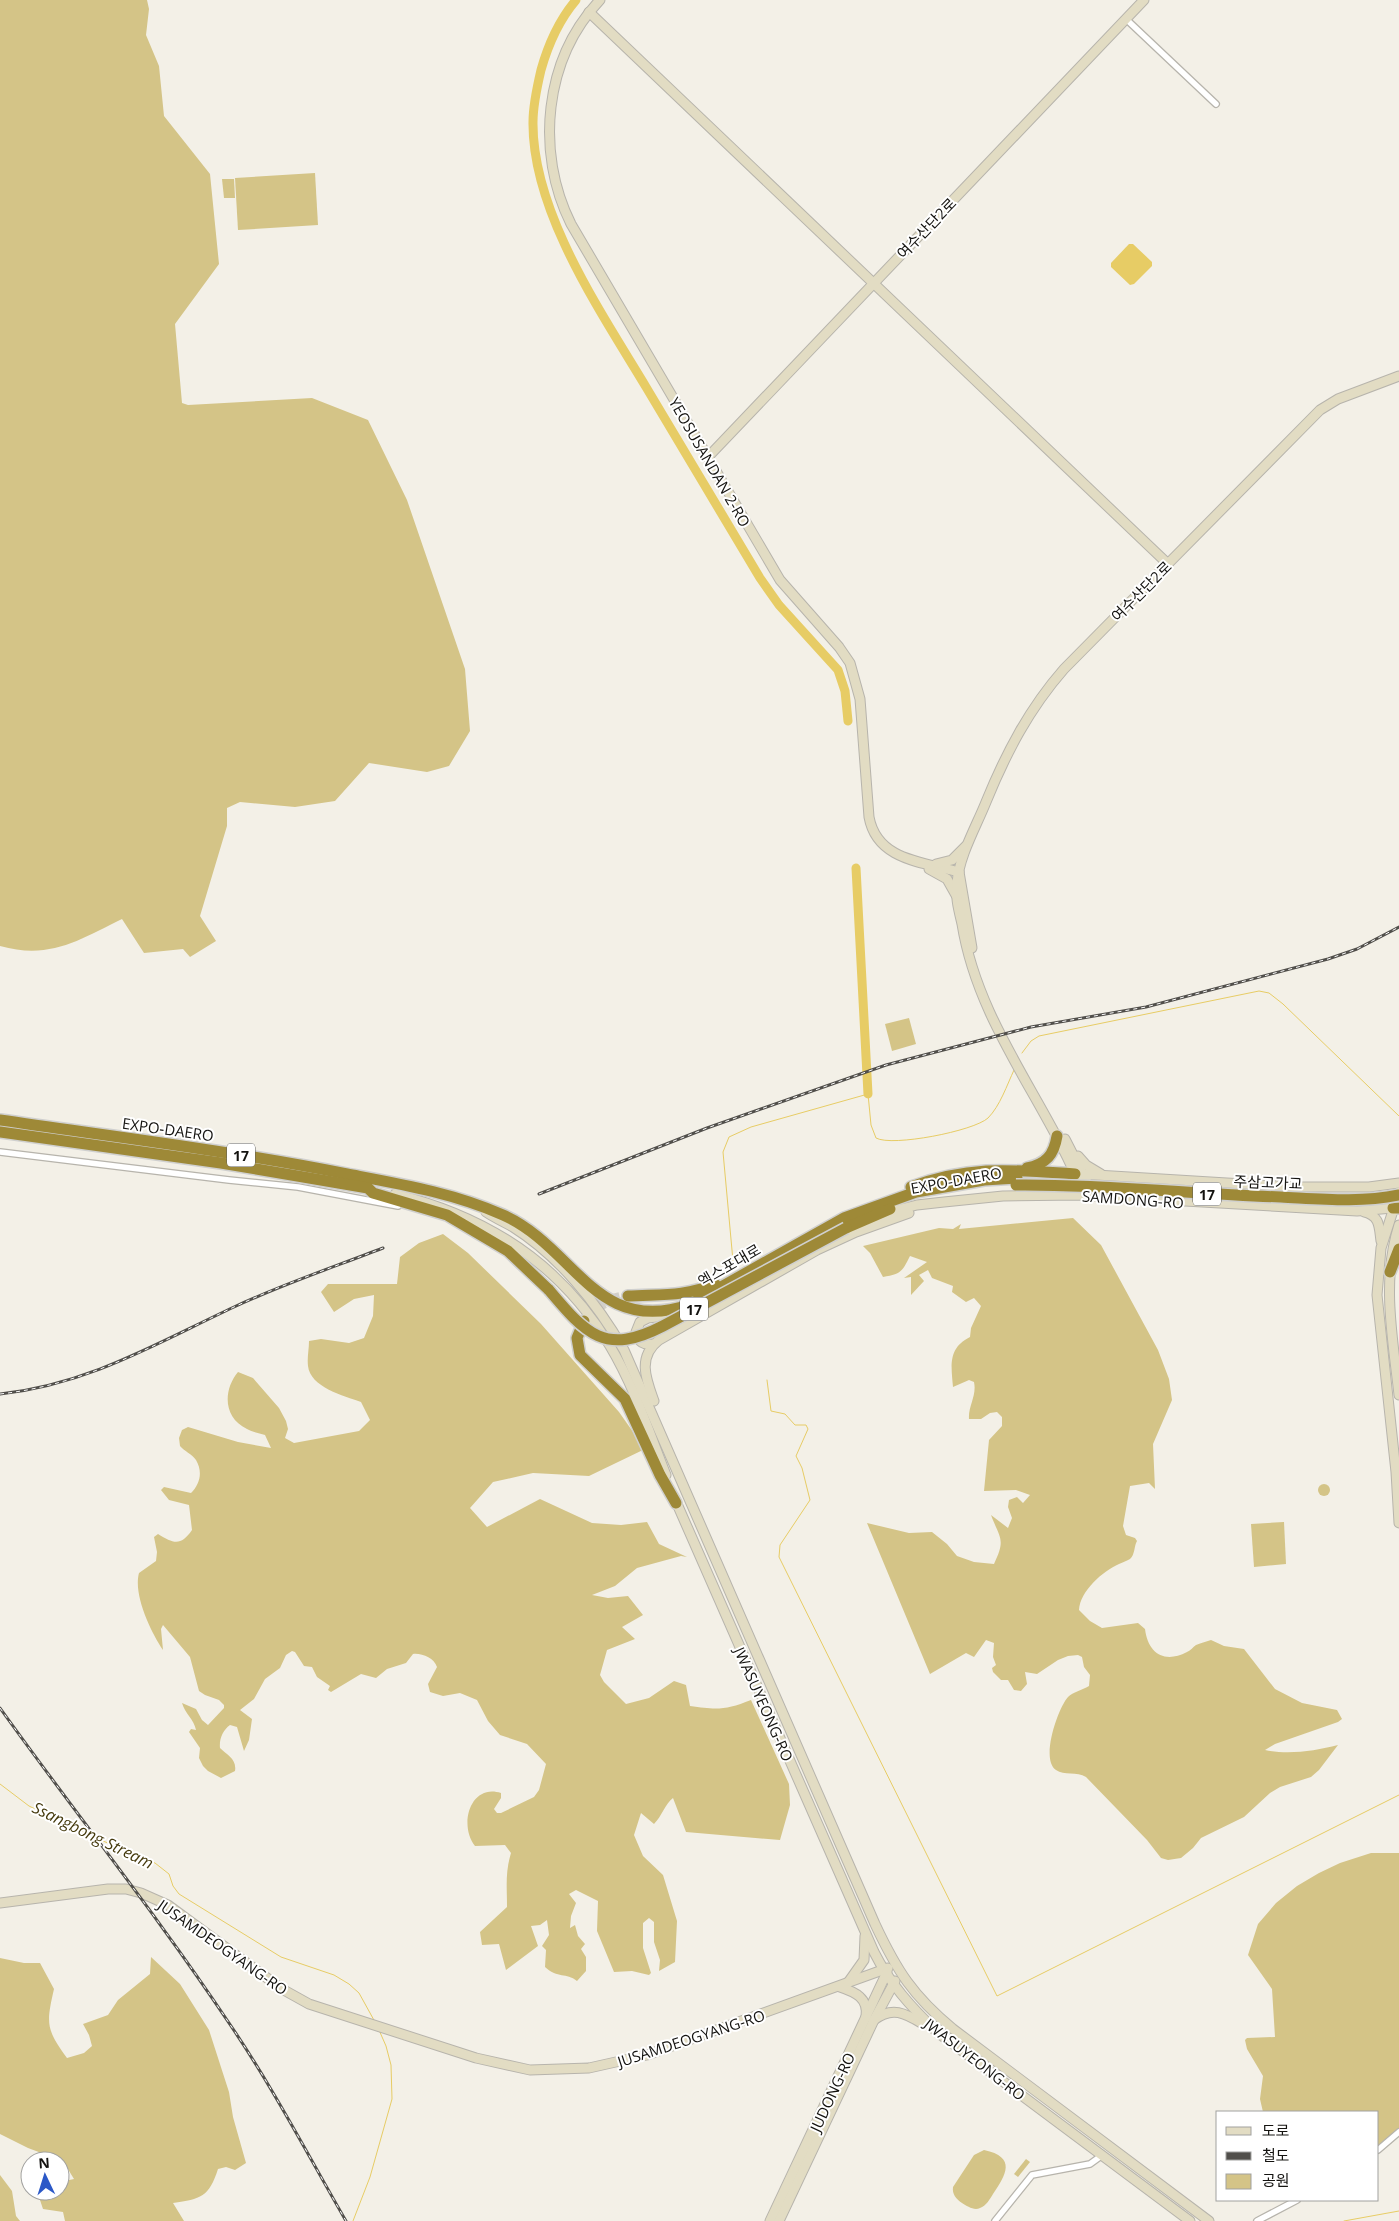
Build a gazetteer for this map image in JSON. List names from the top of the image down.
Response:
{
  "streets": {
    "highway": [
      "EXPO-DAERO",
      "17",
      "주삼고가교",
      "엑스포대로"
    ],
    "street": [
      "여수산단2로",
      "YEOSUSANDAN 2-RO",
      "SAMDONG-RO",
      "JWASUYEONG-RO",
      "JUSAMDEOGYANG-RO",
      "JUDONG-RO"
    ]
  },
  "crossings": [
    ["여수산단2로", "YEOSUSANDAN 2-RO"],
    ["EXPO-DAERO", "주삼고가교"],
    ["EXPO-DAERO", "엑스포대로"],
    ["EXPO-DAERO", "JWASUYEONG-RO"],
    ["주삼고가교", "엑스포대로"],
    ["엑스포대로", "JWASUYEONG-RO"],
    ["JWASUYEONG-RO", "JUSAMDEOGYANG-RO"],
    ["JWASUYEONG-RO", "JUDONG-RO"],
    ["JUSAMDEOGYANG-RO", "JUDONG-RO"]
  ],
  "water": ["Ssangbong Stream"],
  "legend": ["도로", "철도", "공원"],
  "north": "top"
}
